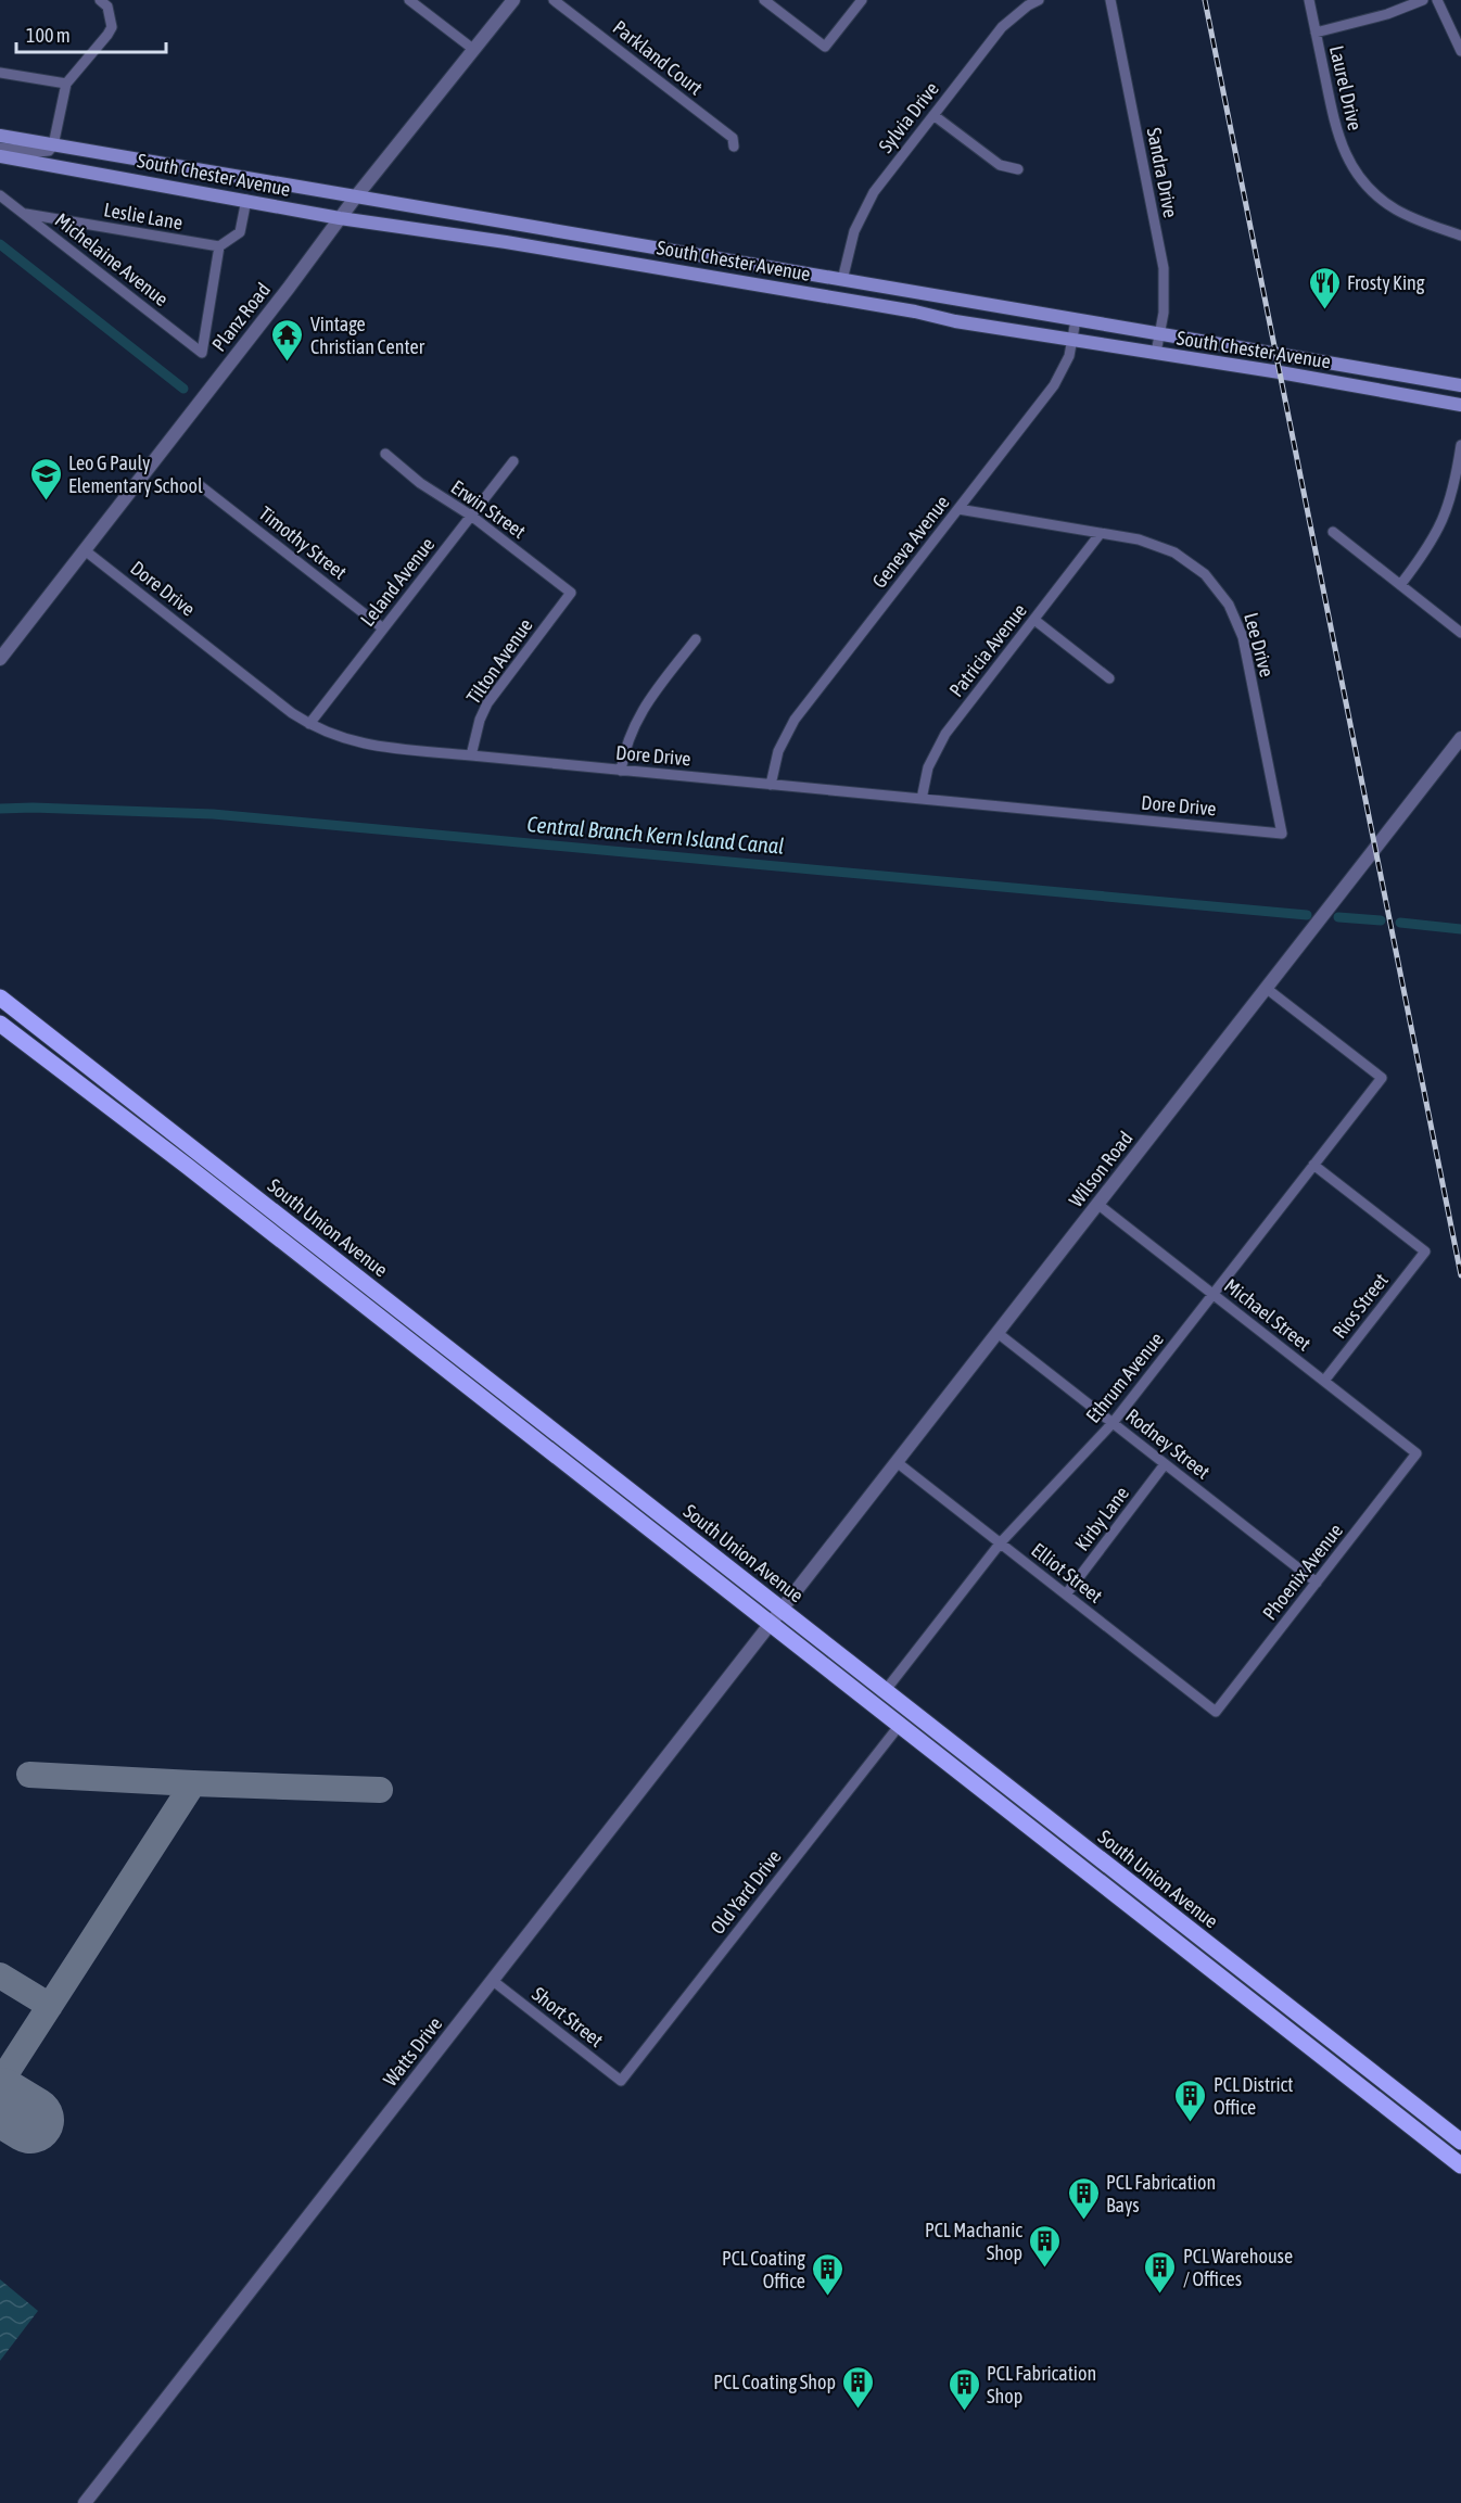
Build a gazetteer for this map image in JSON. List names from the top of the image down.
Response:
{
  "streets": {
    "main road": ["South Chester Avenue", "South Union Avenue"],
    "street": [
      "Parkland Court",
      "Laurel Drive",
      "Sylvia Drive",
      "Sandra Drive",
      "Leslie Lane",
      "Michelaine Avenue",
      "Planz Road",
      "Erwin Street",
      "Geneva Avenue",
      "Timothy Street",
      "Leland Avenue",
      "Dore Drive",
      "Lee Drive",
      "Patricia Avenue",
      "Tilton Avenue",
      "Wilson Road",
      "Rios Street",
      "Michael Street",
      "Ethrum Avenue",
      "Rodney Street",
      "Kirby Lane",
      "Phoenix Avenue",
      "Elliot Street",
      "Old Yard Drive",
      "Short Street",
      "Watts Drive"
    ]
  },
  "crossings": [
    ["Sylvia Drive", "South Chester Avenue"],
    ["Sandra Drive", "South Chester Avenue"],
    ["South Chester Avenue", "Planz Road"],
    ["South Chester Avenue", "Geneva Avenue"],
    ["Leslie Lane", "Michelaine Avenue"],
    ["Planz Road", "Dore Drive"],
    ["Erwin Street", "Leland Avenue"],
    ["Erwin Street", "Tilton Avenue"],
    ["Geneva Avenue", "Dore Drive"],
    ["Geneva Avenue", "Lee Drive"],
    ["Timothy Street", "Leland Avenue"],
    ["Leland Avenue", "Dore Drive"],
    ["Dore Drive", "Lee Drive"],
    ["Dore Drive", "Patricia Avenue"],
    ["Dore Drive", "Tilton Avenue"],
    ["Lee Drive", "Patricia Avenue"],
    ["Wilson Road", "South Union Avenue"],
    ["Wilson Road", "Michael Street"],
    ["Wilson Road", "Ethrum Avenue"],
    ["Wilson Road", "Rodney Street"],
    ["Wilson Road", "Elliot Street"],
    ["Wilson Road", "Watts Drive"],
    ["South Union Avenue", "Ethrum Avenue"],
    ["South Union Avenue", "Old Yard Drive"],
    ["South Union Avenue", "Watts Drive"],
    ["Rios Street", "Michael Street"],
    ["Rios Street", "Ethrum Avenue"],
    ["Michael Street", "Ethrum Avenue"],
    ["Michael Street", "Phoenix Avenue"],
    ["Ethrum Avenue", "Rodney Street"],
    ["Ethrum Avenue", "Elliot Street"],
    ["Rodney Street", "Kirby Lane"],
    ["Rodney Street", "Phoenix Avenue"],
    ["Kirby Lane", "Elliot Street"],
    ["Phoenix Avenue", "Elliot Street"],
    ["Old Yard Drive", "Short Street"],
    ["Short Street", "Watts Drive"]
  ],
  "water": ["Central Branch Kern Island Canal"],
  "places": {
    "restaurant": ["Frosty King"],
    "temple": ["Vintage Christian Center"],
    "school or university": ["Leo G Pauly Elementary School"],
    "building": [
      "PCL District Office",
      "PCL Fabrication Bays",
      "PCL Machanic Shop",
      "PCL Warehouse / Offices",
      "PCL Coating Office",
      "PCL Coating Shop",
      "PCL Fabrication Shop"
    ]
  },
  "scale_bar": "100 m"
}
